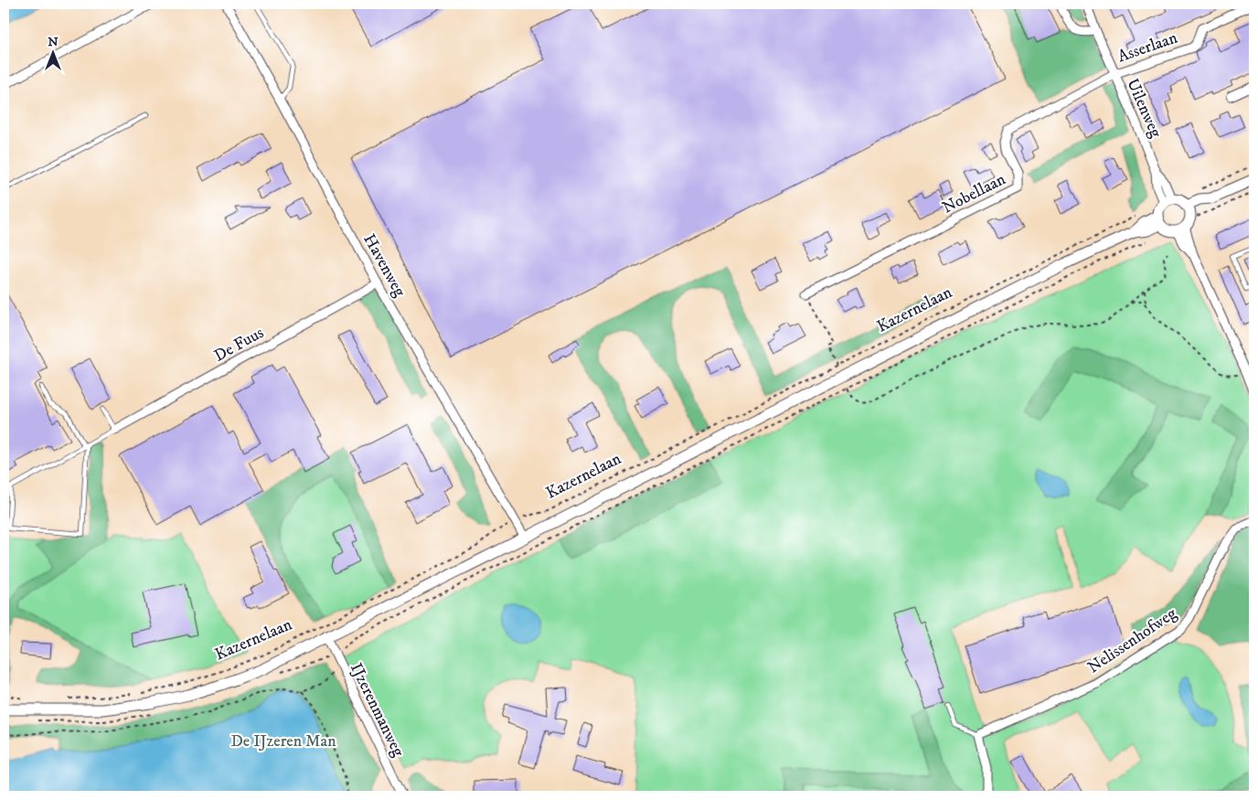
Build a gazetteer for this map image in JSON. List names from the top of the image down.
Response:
{
  "streets": {
    "street": [
      "Asserlaan",
      "Uilenweg",
      "Nobellaan",
      "Havenweg",
      "Kazernelaan",
      "De Fuus",
      "Nelissenhofweg",
      "IJzerenmanweg"
    ]
  },
  "crossings": [
    ["Asserlaan", "Uilenweg"],
    ["Asserlaan", "Nobellaan"],
    ["Uilenweg", "Nobellaan"],
    ["Uilenweg", "Kazernelaan"],
    ["Havenweg", "Kazernelaan"],
    ["Havenweg", "De Fuus"],
    ["Kazernelaan", "IJzerenmanweg"]
  ],
  "parks": ["De IJzeren Man"],
  "north": "top"
}
